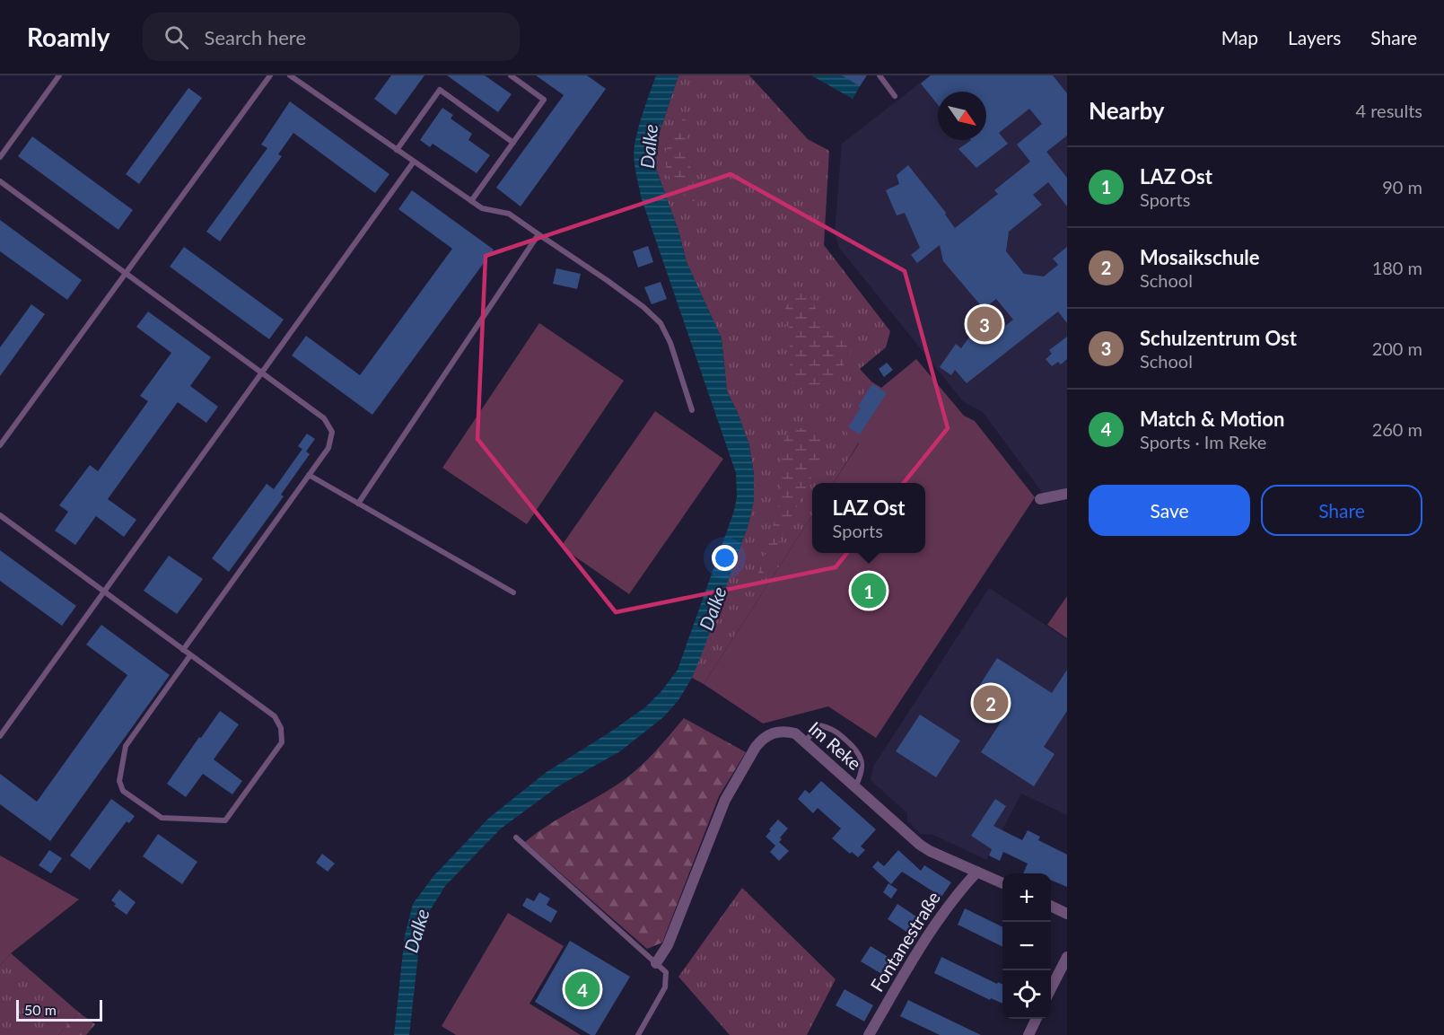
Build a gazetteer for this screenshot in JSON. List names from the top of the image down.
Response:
{
  "streets": {
    "street": ["Im Reke", "Fontanestraße"]
  },
  "crossings": [
    ["Im Reke", "Fontanestraße"]
  ],
  "water": ["Dalke"],
  "scale_bar": "50 m",
  "north": "bottom right",
  "page": {
    "header": "Roamly",
    "search": "Search here",
    "nav": ["Map", "Layers", "Share"],
    "heading": ["Nearby", "4 results"],
    "list": [
      {
        "mark": "1",
        "name": "LAZ Ost",
        "note": "Sports",
        "value": "90 m"
      },
      {
        "mark": "2",
        "name": "Mosaikschule",
        "note": "School",
        "value": "180 m"
      },
      {
        "mark": "3",
        "name": "Schulzentrum Ost",
        "note": "School",
        "value": "200 m"
      },
      {
        "mark": "4",
        "name": "Match & Motion",
        "note": "Sports · Im Reke",
        "value": "260 m"
      }
    ],
    "pins": [
      "3",
      "1",
      "2",
      "4"
    ],
    "buttons": ["Save", "Share"],
    "popup": ["LAZ Ost", "Sports"],
    "map_buttons": ["+", "−"],
    "scale": "50 m"
  }
}
